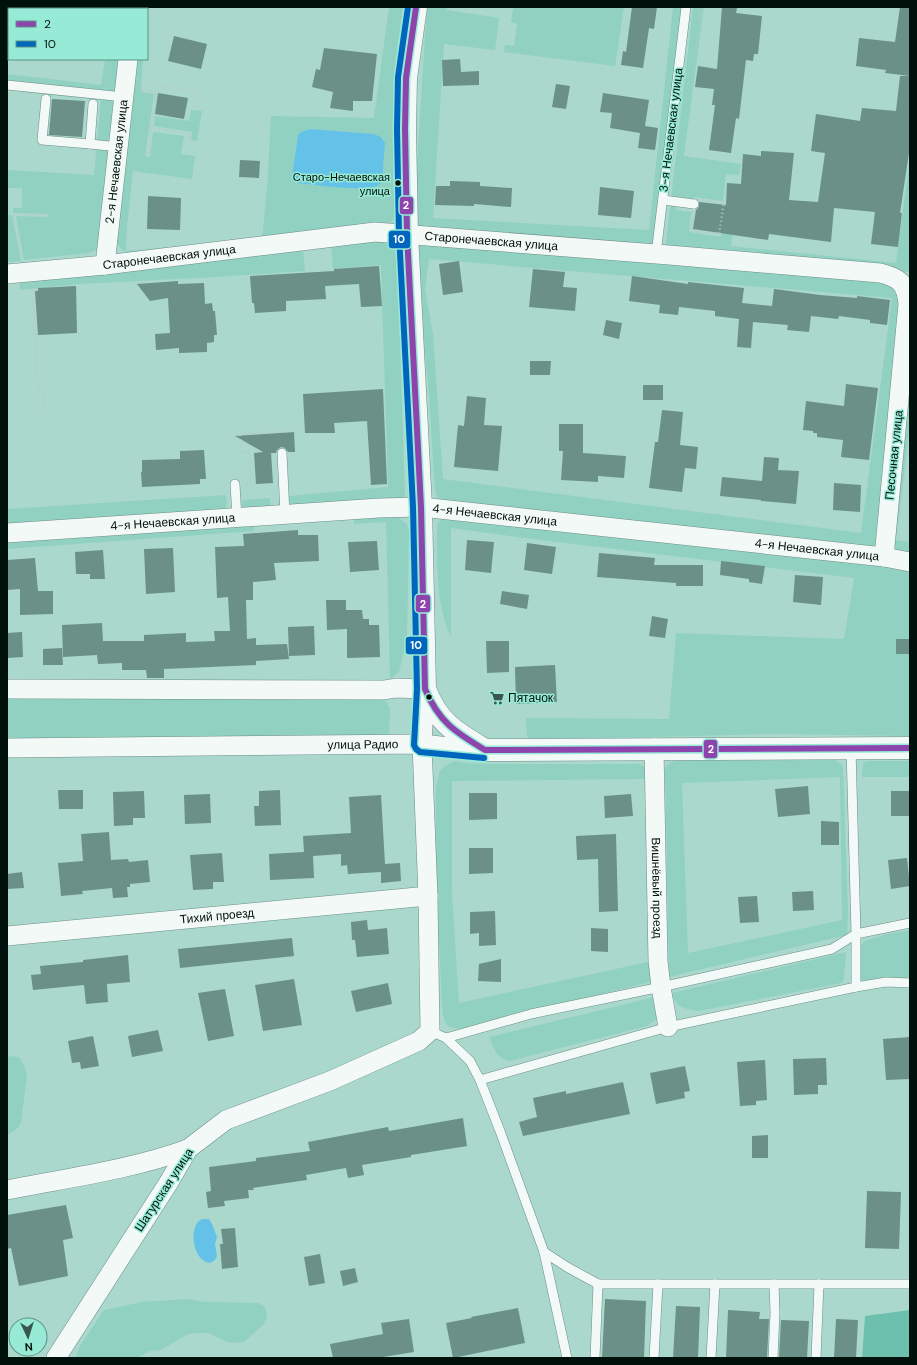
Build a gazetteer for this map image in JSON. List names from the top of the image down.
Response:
{
  "streets": {
    "street": [
      "2-я Нечаевская улица",
      "Старонечаевская улица",
      "Песочная улица",
      "4-я Нечаевская улица",
      "улица Радио",
      "Вишнёвый проезд",
      "Тихий проезд",
      "Шатурская улица"
    ],
    "lane": ["3-я Нечаевская улица"]
  },
  "crossings": [
    ["3-я Нечаевская улица", "Старонечаевская улица"],
    ["2-я Нечаевская улица", "Старонечаевская улица"],
    ["Старонечаевская улица", "Песочная улица"],
    ["Песочная улица", "4-я Нечаевская улица"],
    ["улица Радио", "Вишнёвый проезд"]
  ],
  "places": {
    "other": ["Старо-Нечаевская улица"],
    "supermarket": ["Пятачок"]
  },
  "lines": ["transit line 2", "transit line 10"],
  "legend": ["2", "10"],
  "north": "bottom"
}
